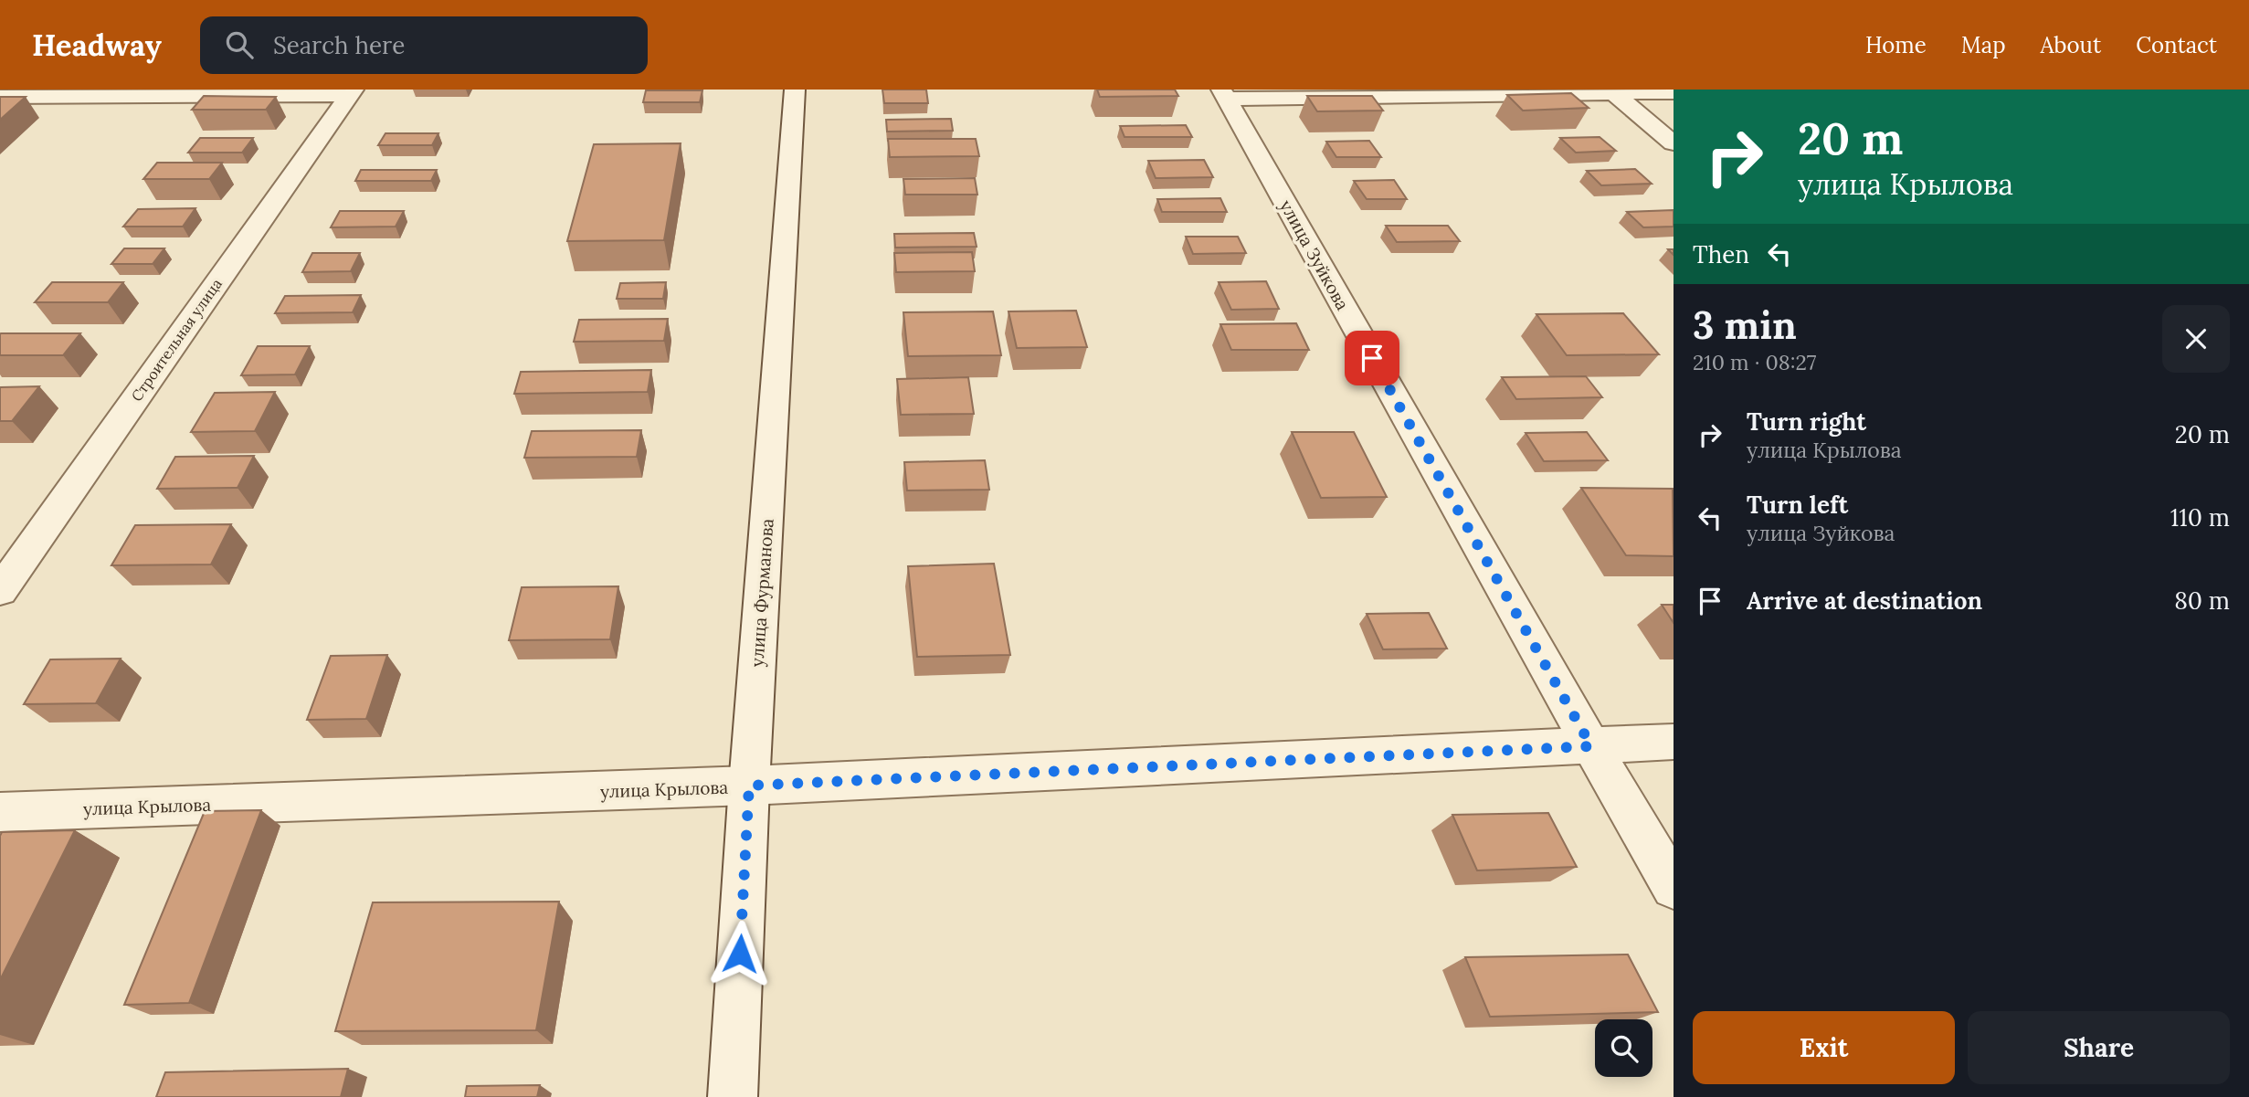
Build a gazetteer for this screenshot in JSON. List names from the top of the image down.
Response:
{
  "streets": {
    "street": [
      "улица Зуйкова",
      "Строительная улица",
      "улица Фурманова",
      "улица Крылова"
    ]
  },
  "crossings": [
    ["улица Зуйкова", "улица Крылова"],
    ["улица Фурманова", "улица Крылова"]
  ],
  "page": {
    "header": "Headway",
    "search": "Search here",
    "nav": [
      "Home",
      "Map",
      "About",
      "Contact"
    ],
    "turn": ["20 m", "улица Крылова"],
    "then": "Then",
    "heading": ["3 min", "210 m · 08:27"],
    "list": [
      {
        "name": "Turn right",
        "note": "улица Крылова",
        "value": "20 m"
      },
      {
        "name": "Turn left",
        "note": "улица Зуйкова",
        "value": "110 m"
      },
      {
        "name": "Arrive at destination",
        "value": "80 m"
      }
    ],
    "buttons": ["Exit", "Share"]
  }
}
